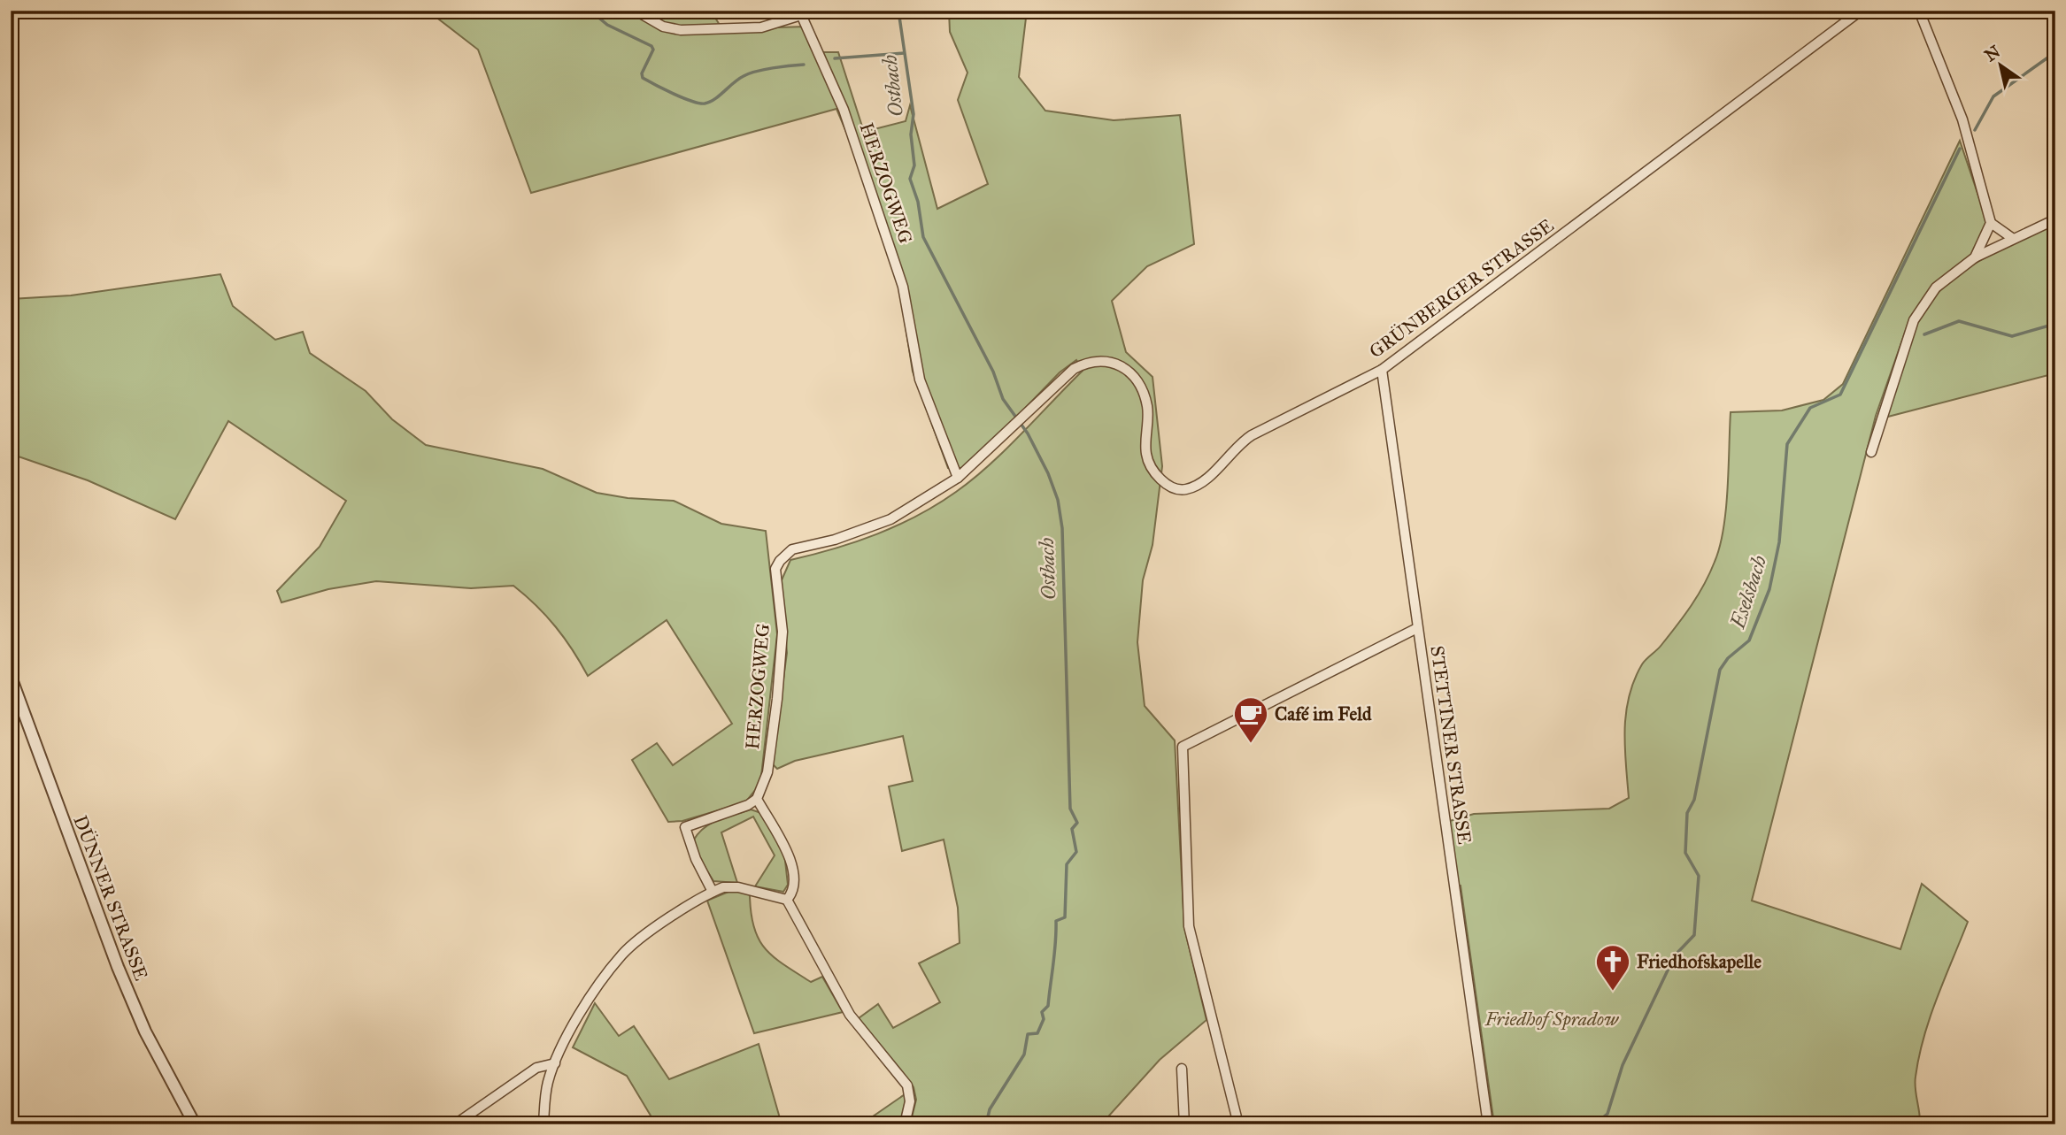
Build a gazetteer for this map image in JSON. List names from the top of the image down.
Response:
{
  "streets": {
    "street": [
      "HERZOGWEG",
      "GRÜNBERGER STRASSE",
      "STETTINER STRASSE",
      "DÜNNER STRASSE"
    ]
  },
  "crossings": [
    ["HERZOGWEG", "GRÜNBERGER STRASSE"],
    ["GRÜNBERGER STRASSE", "STETTINER STRASSE"]
  ],
  "water": ["Ostbach", "Eselsbach"],
  "parks": ["Friedhof Spradow"],
  "places": {
    "cafe": ["Café im Feld"],
    "church": ["Friedhofskapelle"]
  },
  "north": "top left"
}
